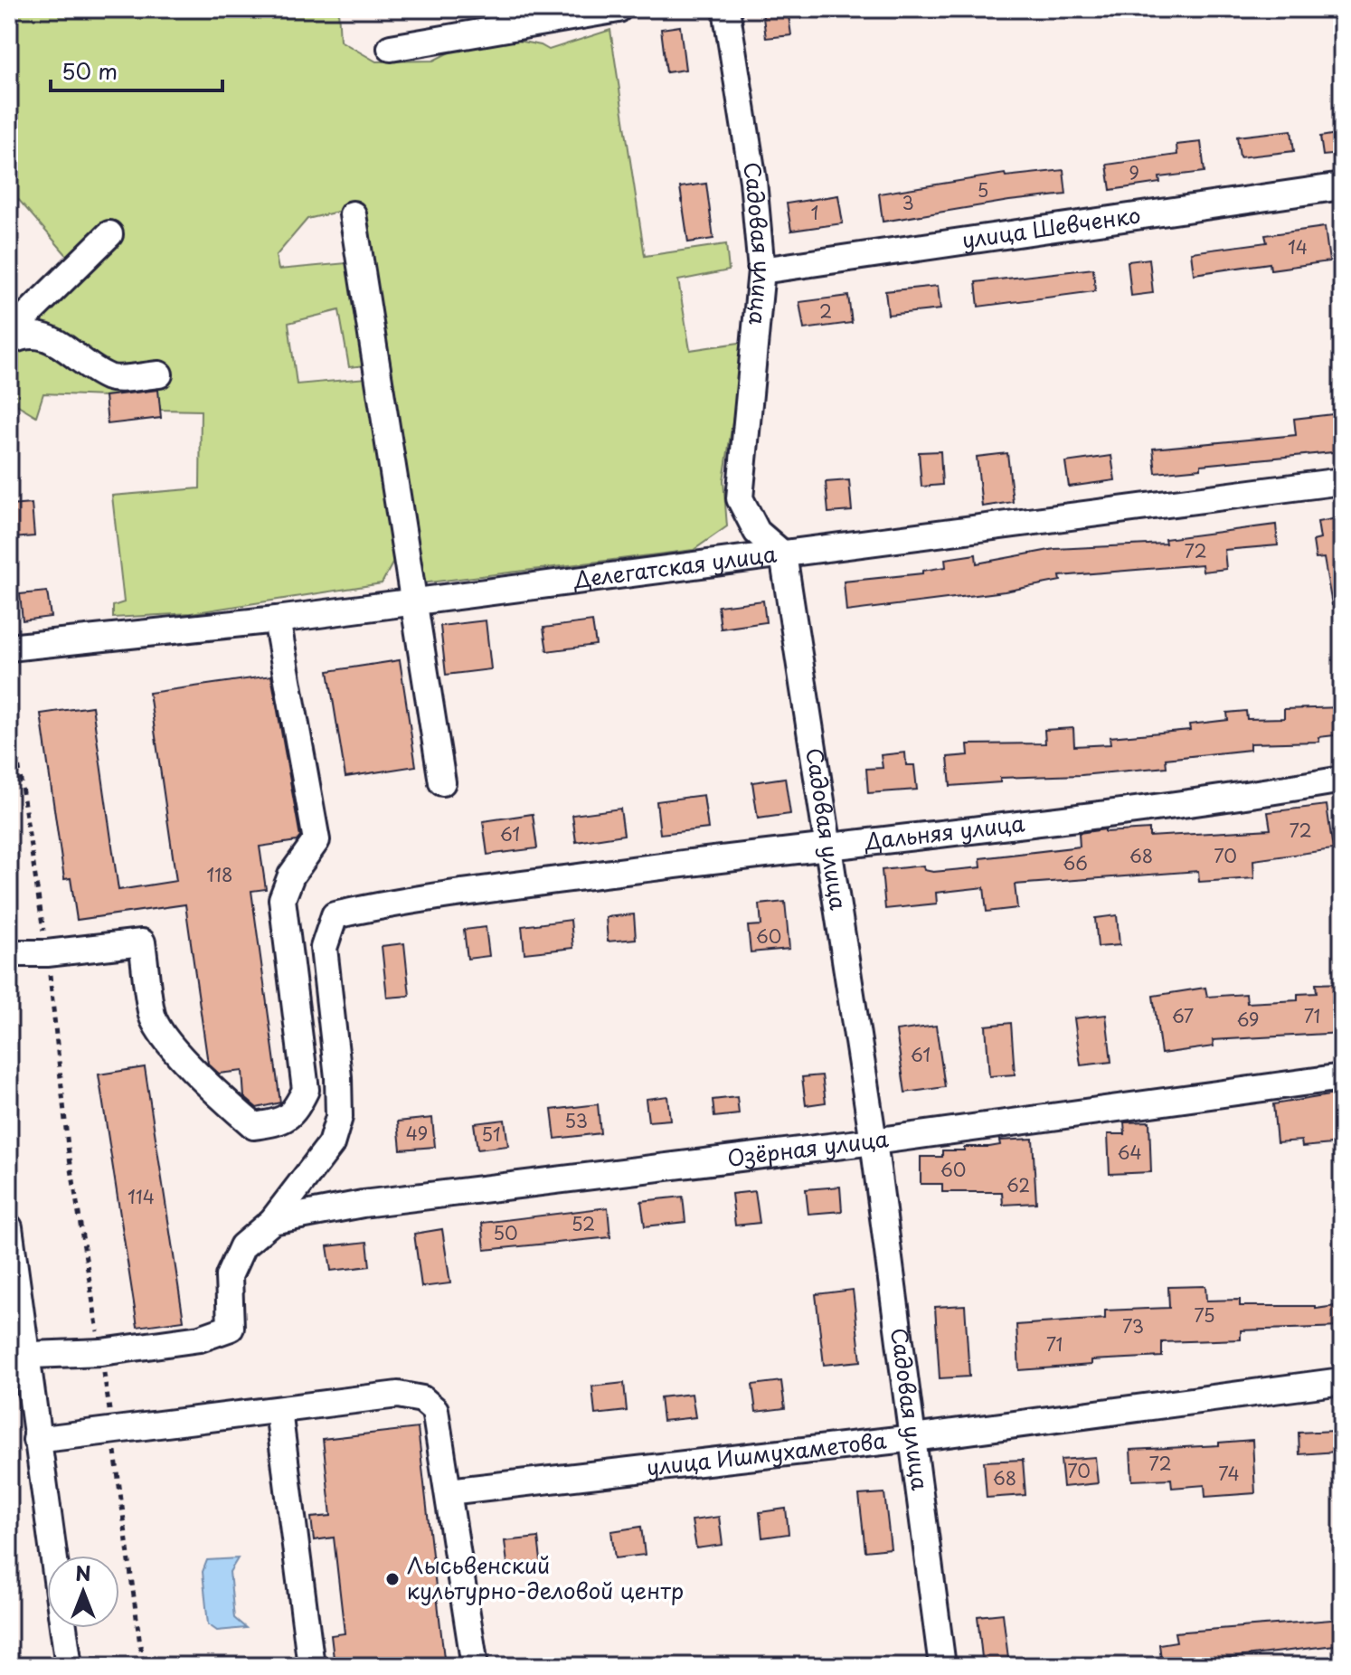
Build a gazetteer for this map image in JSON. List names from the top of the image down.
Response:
{
  "streets": {
    "street": [
      "улица Шевченко",
      "Садовая улица",
      "Делегатская улица",
      "Дальняя улица",
      "Озёрная улица",
      "улица Ишмухаметова"
    ]
  },
  "crossings": [
    ["улица Шевченко", "Садовая улица"],
    ["Садовая улица", "Делегатская улица"],
    ["Садовая улица", "Дальняя улица"],
    ["Садовая улица", "Озёрная улица"],
    ["Садовая улица", "улица Ишмухаметова"],
    ["Дальняя улица", "Озёрная улица"]
  ],
  "places": ["Лысьвенский культурно-деловой центр"],
  "house_numbers": [
    "9",
    "5",
    "3",
    "1",
    "14",
    "2",
    "72",
    "72",
    "61",
    "68",
    "70",
    "66",
    "118",
    "60",
    "67",
    "71",
    "69",
    "61",
    "53",
    "49",
    "51",
    "64",
    "60",
    "62",
    "114",
    "52",
    "50",
    "75",
    "73",
    "71",
    "72",
    "70",
    "74",
    "68"
  ],
  "scale_bar": "50 m",
  "north": "top"
}
